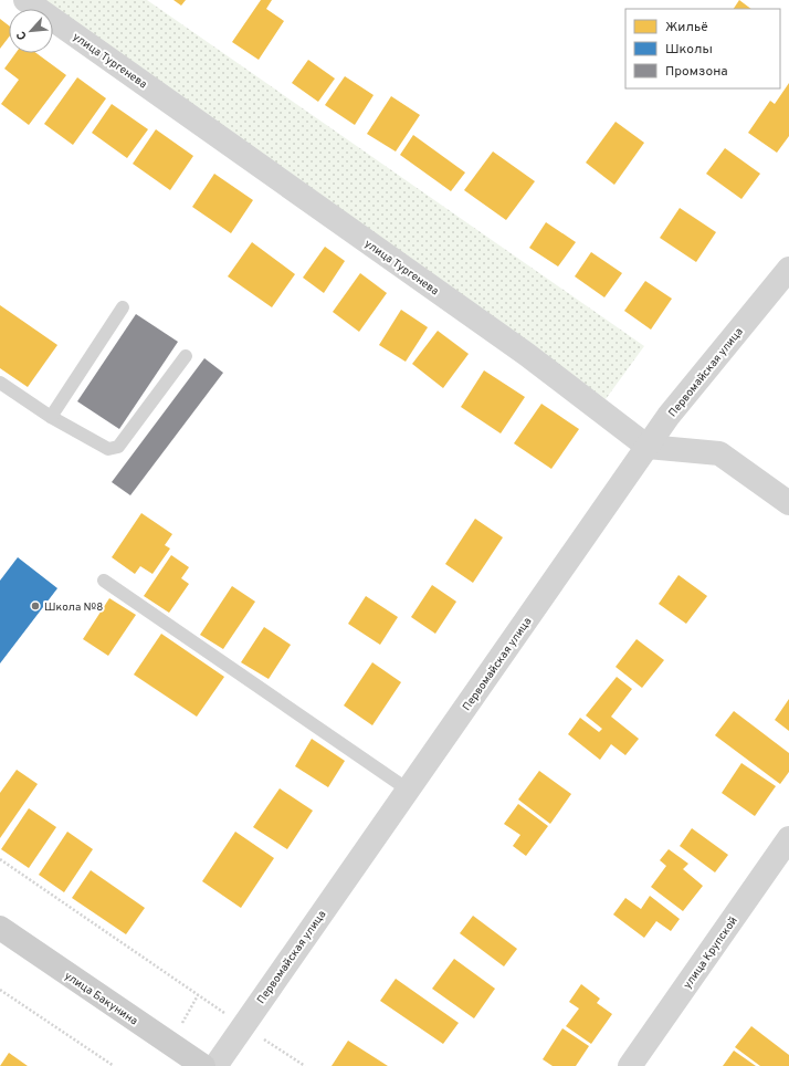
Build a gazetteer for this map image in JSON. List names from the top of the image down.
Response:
{
  "streets": {
    "main road": ["улица Бакунина"],
    "street": ["улица Тургенева", "Первомайская улица", "улица Крупской"]
  },
  "crossings": [
    ["улица Тургенева", "Первомайская улица"]
  ],
  "places": ["Школа №8"],
  "legend": ["Жильё", "Школы", "Промзона"],
  "north": "bottom left"
}
